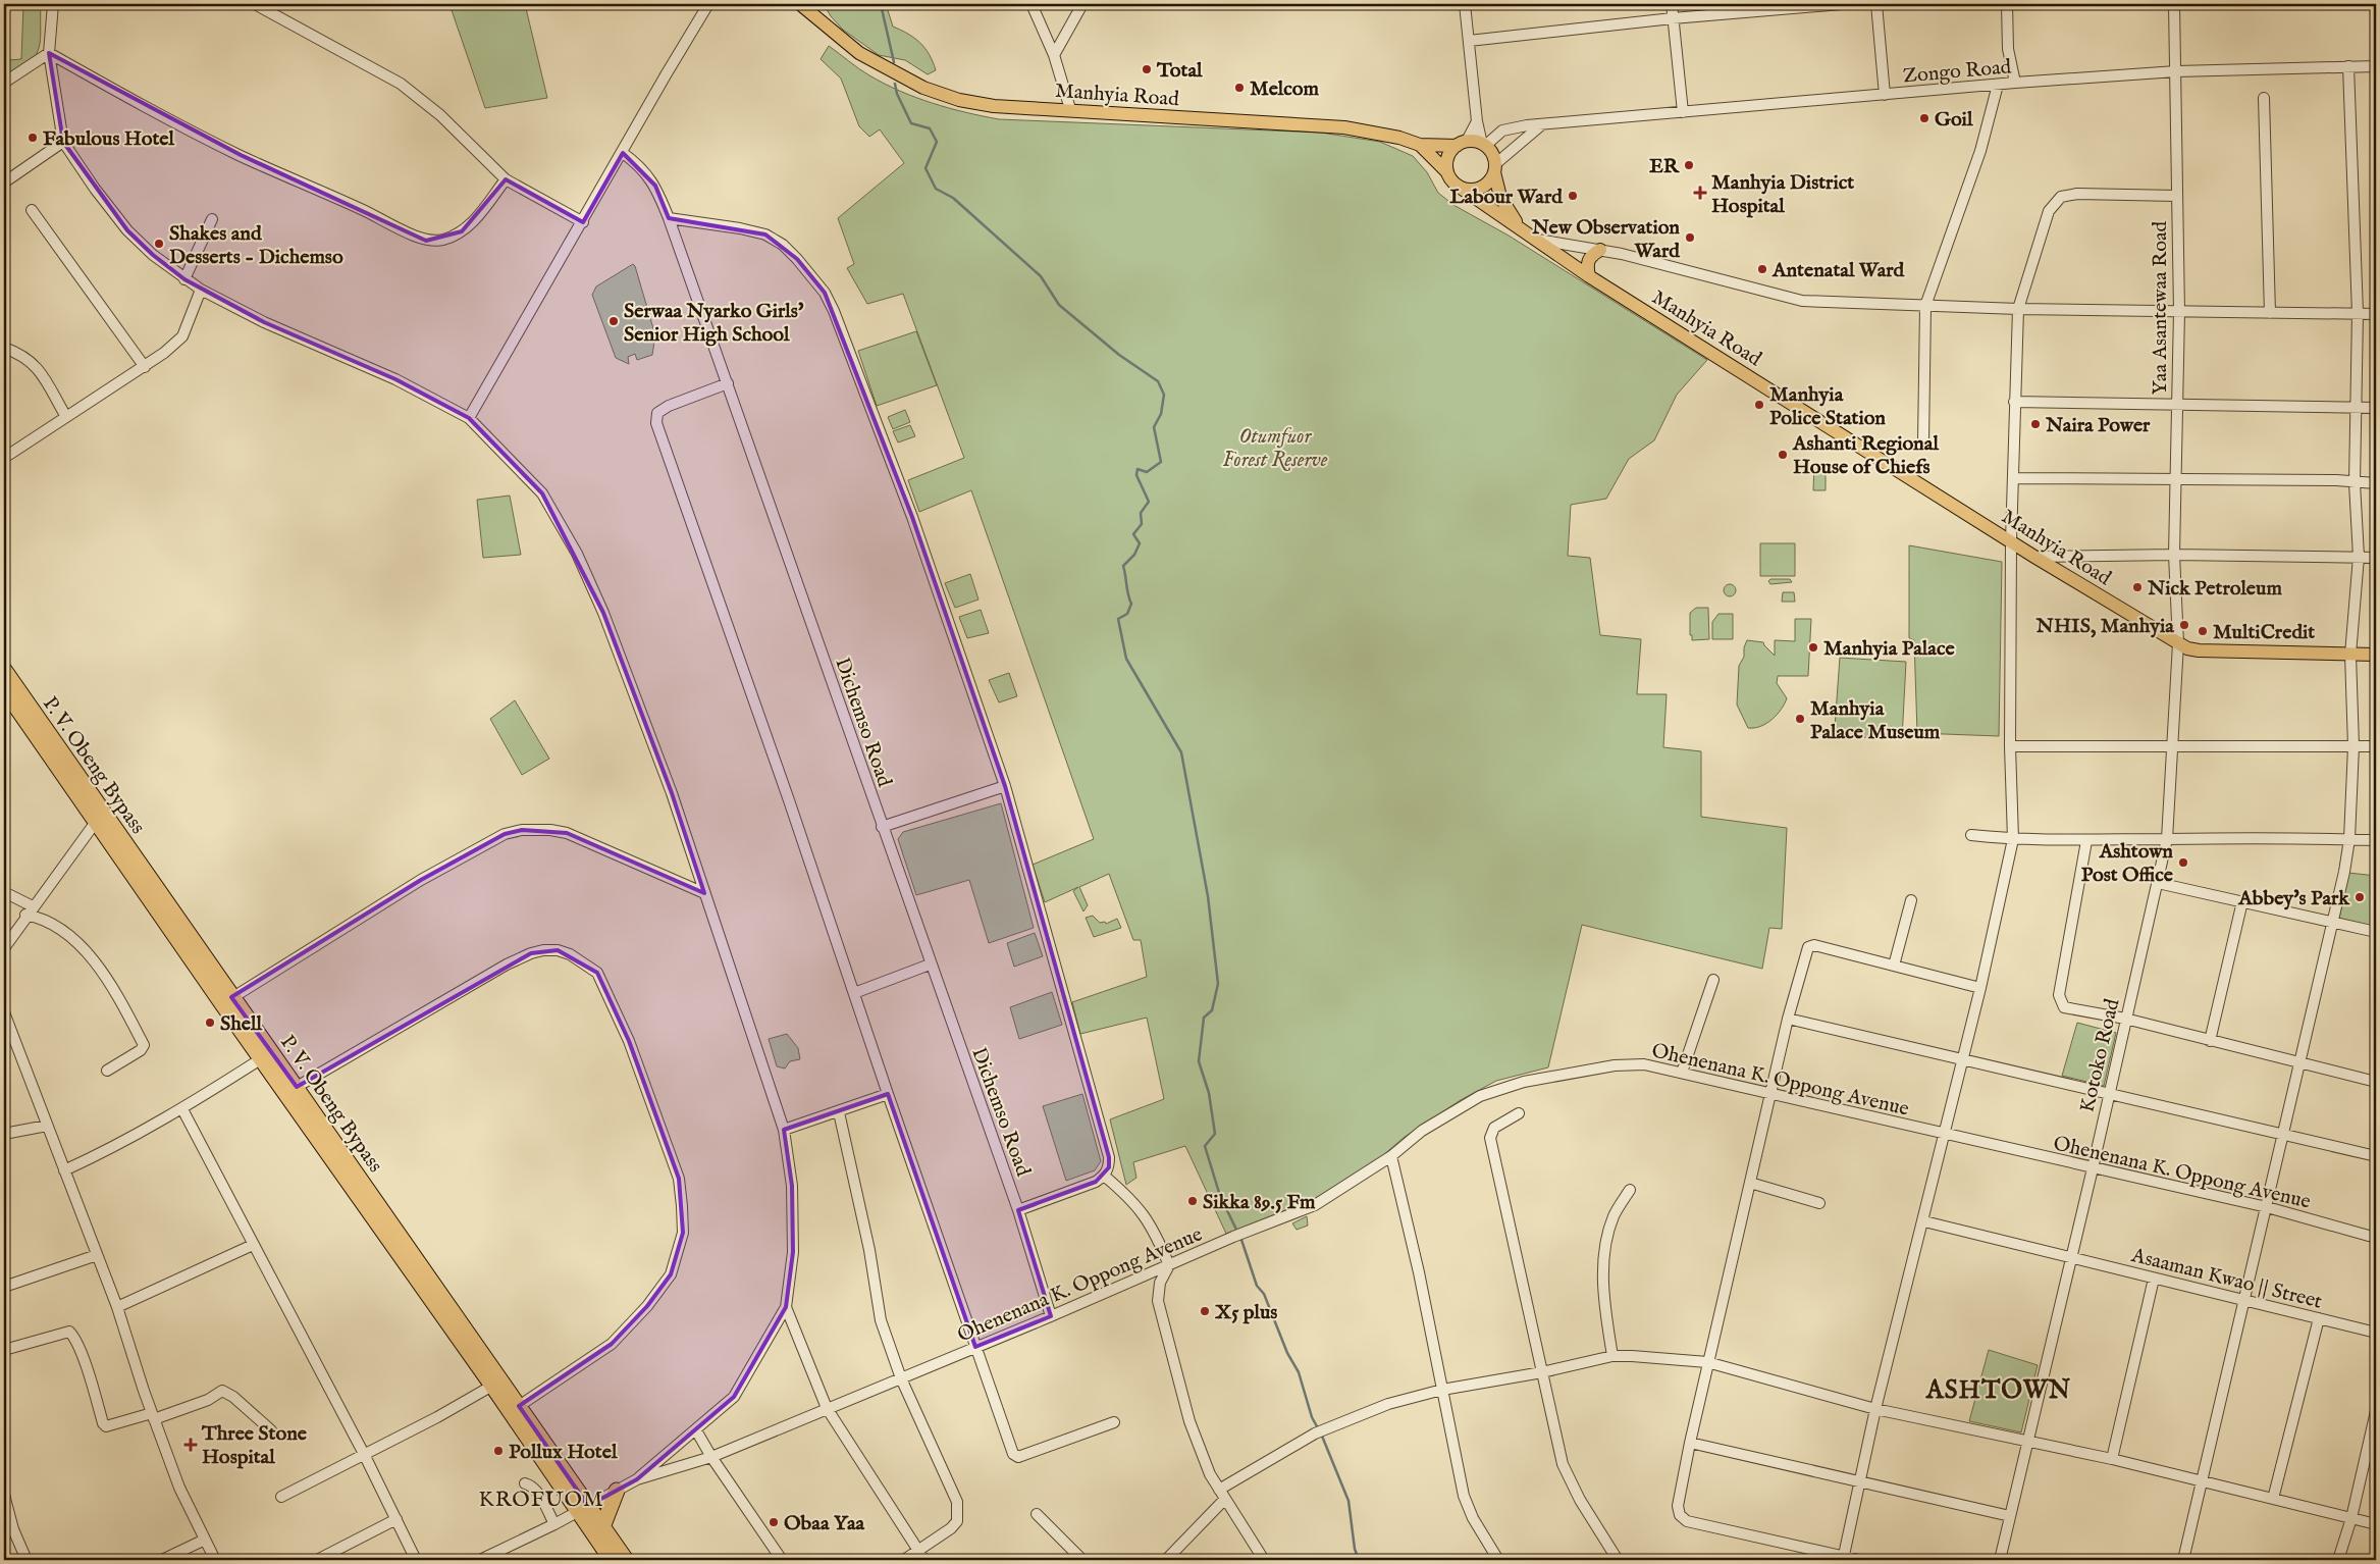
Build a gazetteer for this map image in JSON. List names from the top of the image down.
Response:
{
  "streets": {
    "highway": ["P. V. Obeng Bypass"],
    "main road": ["Manhyia Road"],
    "street": [
      "Zongo Road",
      "Yaa Asantewaa Road",
      "Dichemso Road",
      "Kotoko Road",
      "Ohenenana K. Oppong Avenue",
      "Asaaman Kwao || Street"
    ]
  },
  "crossings": [
    ["Zongo Road", "Manhyia Road"],
    ["Zongo Road", "Yaa Asantewaa Road"],
    ["Manhyia Road", "Yaa Asantewaa Road"],
    ["Manhyia Road", "Kotoko Road"],
    ["Yaa Asantewaa Road", "Kotoko Road"],
    ["Dichemso Road", "Ohenenana K. Oppong Avenue"],
    ["P. V. Obeng Bypass", "Ohenenana K. Oppong Avenue"],
    ["Kotoko Road", "Ohenenana K. Oppong Avenue"],
    ["Kotoko Road", "Asaaman Kwao || Street"]
  ],
  "districts": ["ASHTOWN", "KROFUOM"],
  "parks": ["Otumfuor Forest Reserve"],
  "places": {
    "other": [
      "Total",
      "Melcom",
      "Goil",
      "Fabulous Hotel",
      "ER",
      "Labour Ward",
      "New Observation Ward",
      "Shakes and Desserts - Dichemso",
      "Antenatal Ward",
      "Serwaa Nyarko Girls' Senior High School",
      "Manhyia Police Station",
      "Naira Power",
      "Ashanti Regional House of Chiefs",
      "Nick Petroleum",
      "NHIS, Manhyia",
      "MultiCredit",
      "Manhyia Palace",
      "Manhyia Palace Museum",
      "Ashtown Post Office",
      "Abbey's Park",
      "Shell",
      "Sikka 89.5 Fm",
      "X5 plus",
      "Pollux Hotel",
      "Obaa Yaa"
    ],
    "health": ["Manhyia District Hospital", "Three Stone Hospital"]
  }
}
